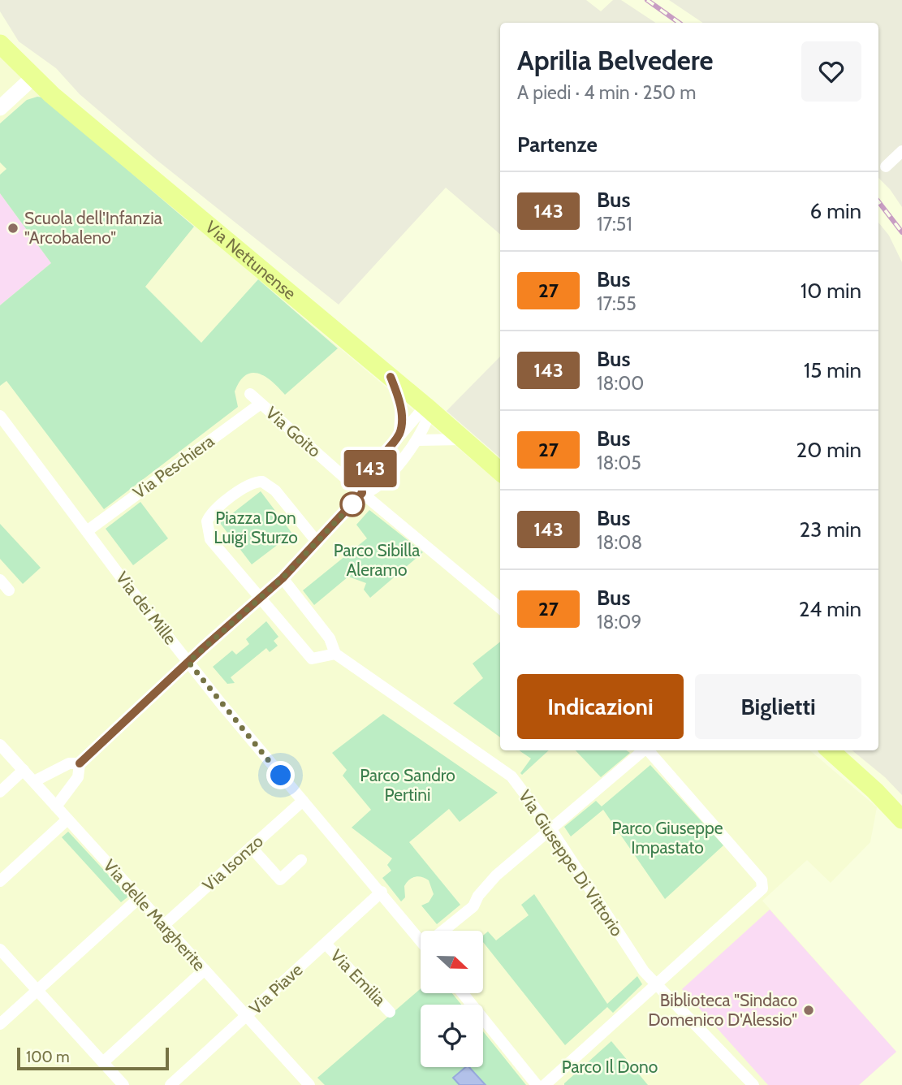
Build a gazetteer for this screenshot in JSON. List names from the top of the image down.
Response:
{
  "streets": {
    "main road": ["Via Nettunense"],
    "street": [
      "Via Goito",
      "Via Peschiera",
      "Via dei Mille",
      "Via Isonzo",
      "Via Giuseppe Di Vittorio",
      "Via delle Margherite",
      "Via Emilia",
      "Via Piave"
    ]
  },
  "crossings": [
    ["Via Goito", "Via Peschiera"],
    ["Via Peschiera", "Via dei Mille"],
    ["Via dei Mille", "Via Isonzo"],
    ["Via dei Mille", "Via Piave"],
    ["Via Isonzo", "Via delle Margherite"],
    ["Via delle Margherite", "Via Piave"],
    ["Via Emilia", "Via Piave"]
  ],
  "parks": [
    "Piazza Don Luigi Sturzo",
    "Parco Sibilla Aleramo",
    "Parco Sandro Pertini",
    "Parco Giuseppe Impastato",
    "Parco Il Dono"
  ],
  "places": ["Scuola dell'Infanzia \"Arcobaleno\"", "Biblioteca \"Sindaco Domenico D'Alessio\""],
  "lines": ["bus line 143"],
  "scale_bar": "100 m",
  "north": "right",
  "page": {
    "on_map": "143",
    "heading": [
      ["Aprilia Belvedere", "A piedi · 4 min · 250 m"],
      "Partenze"
    ],
    "list": [
      {
        "mark": "143",
        "name": "Bus",
        "note": "17:51",
        "value": "6 min"
      },
      {
        "mark": "27",
        "name": "Bus",
        "note": "17:55",
        "value": "10 min"
      },
      {
        "mark": "143",
        "name": "Bus",
        "note": "18:00",
        "value": "15 min"
      },
      {
        "mark": "27",
        "name": "Bus",
        "note": "18:05",
        "value": "20 min"
      },
      {
        "mark": "143",
        "name": "Bus",
        "note": "18:08",
        "value": "23 min"
      },
      {
        "mark": "27",
        "name": "Bus",
        "note": "18:09",
        "value": "24 min"
      }
    ],
    "buttons": ["Indicazioni", "Biglietti"],
    "scale": "100 m"
  }
}
